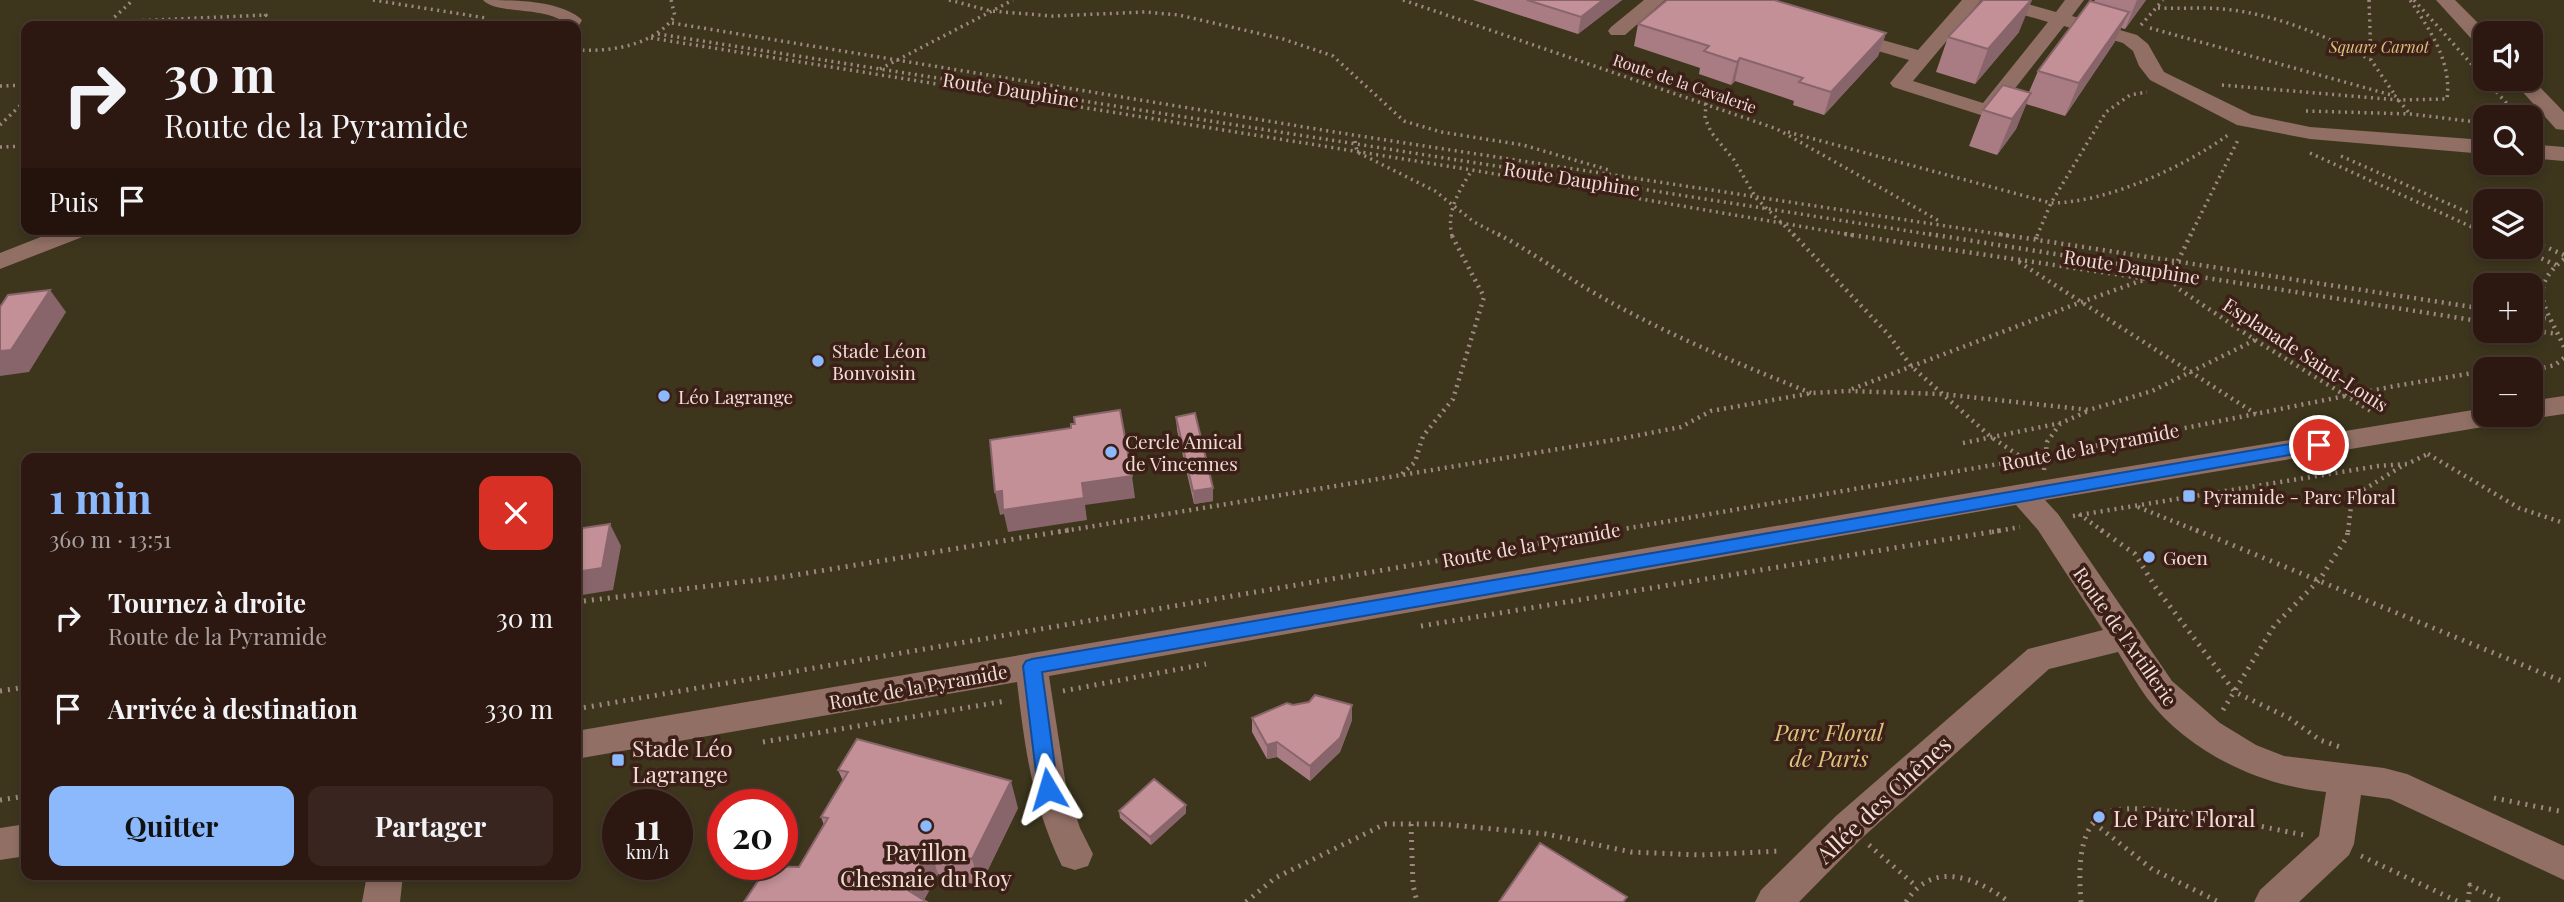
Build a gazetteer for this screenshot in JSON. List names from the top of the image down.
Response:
{
  "streets": {
    "street": ["Route de la Pyramide", "Route de l'Artillerie", "Allée des Chênes"],
    "path": ["Route de la Cavalerie", "Route Dauphine", "Esplanade Saint-Louis"]
  },
  "crossings": [
    ["Route de la Cavalerie", "Route Dauphine"],
    ["Route Dauphine", "Esplanade Saint-Louis"],
    ["Esplanade Saint-Louis", "Route de la Pyramide"],
    ["Route de la Pyramide", "Route de l'Artillerie"],
    ["Route de l'Artillerie", "Allée des Chênes"]
  ],
  "parks": ["Square Carnot", "Parc Floral de Paris"],
  "places": {
    "other": [
      "Stade Léon Bonvoisin",
      "Léo Lagrange",
      "Cercle Amical de Vincennes",
      "Goen",
      "Le Parc Floral",
      "Pavillon Chesnaie du Roy"
    ],
    "transit": ["Pyramide - Parc Floral", "Stade Léo Lagrange"]
  },
  "page": {
    "map_buttons": ["+", "−"],
    "turn": ["30 m", "Route de la Pyramide"],
    "then": "Puis",
    "heading": ["1 min", "360 m · 13:51"],
    "list": [
      {
        "name": "Tournez à droite",
        "note": "Route de la Pyramide",
        "value": "30 m"
      },
      {
        "name": "Arrivée à destination",
        "value": "330 m"
      }
    ],
    "buttons": ["Quitter", "Partager"],
    "speed": "11 km/h",
    "limit": "20"
  }
}
